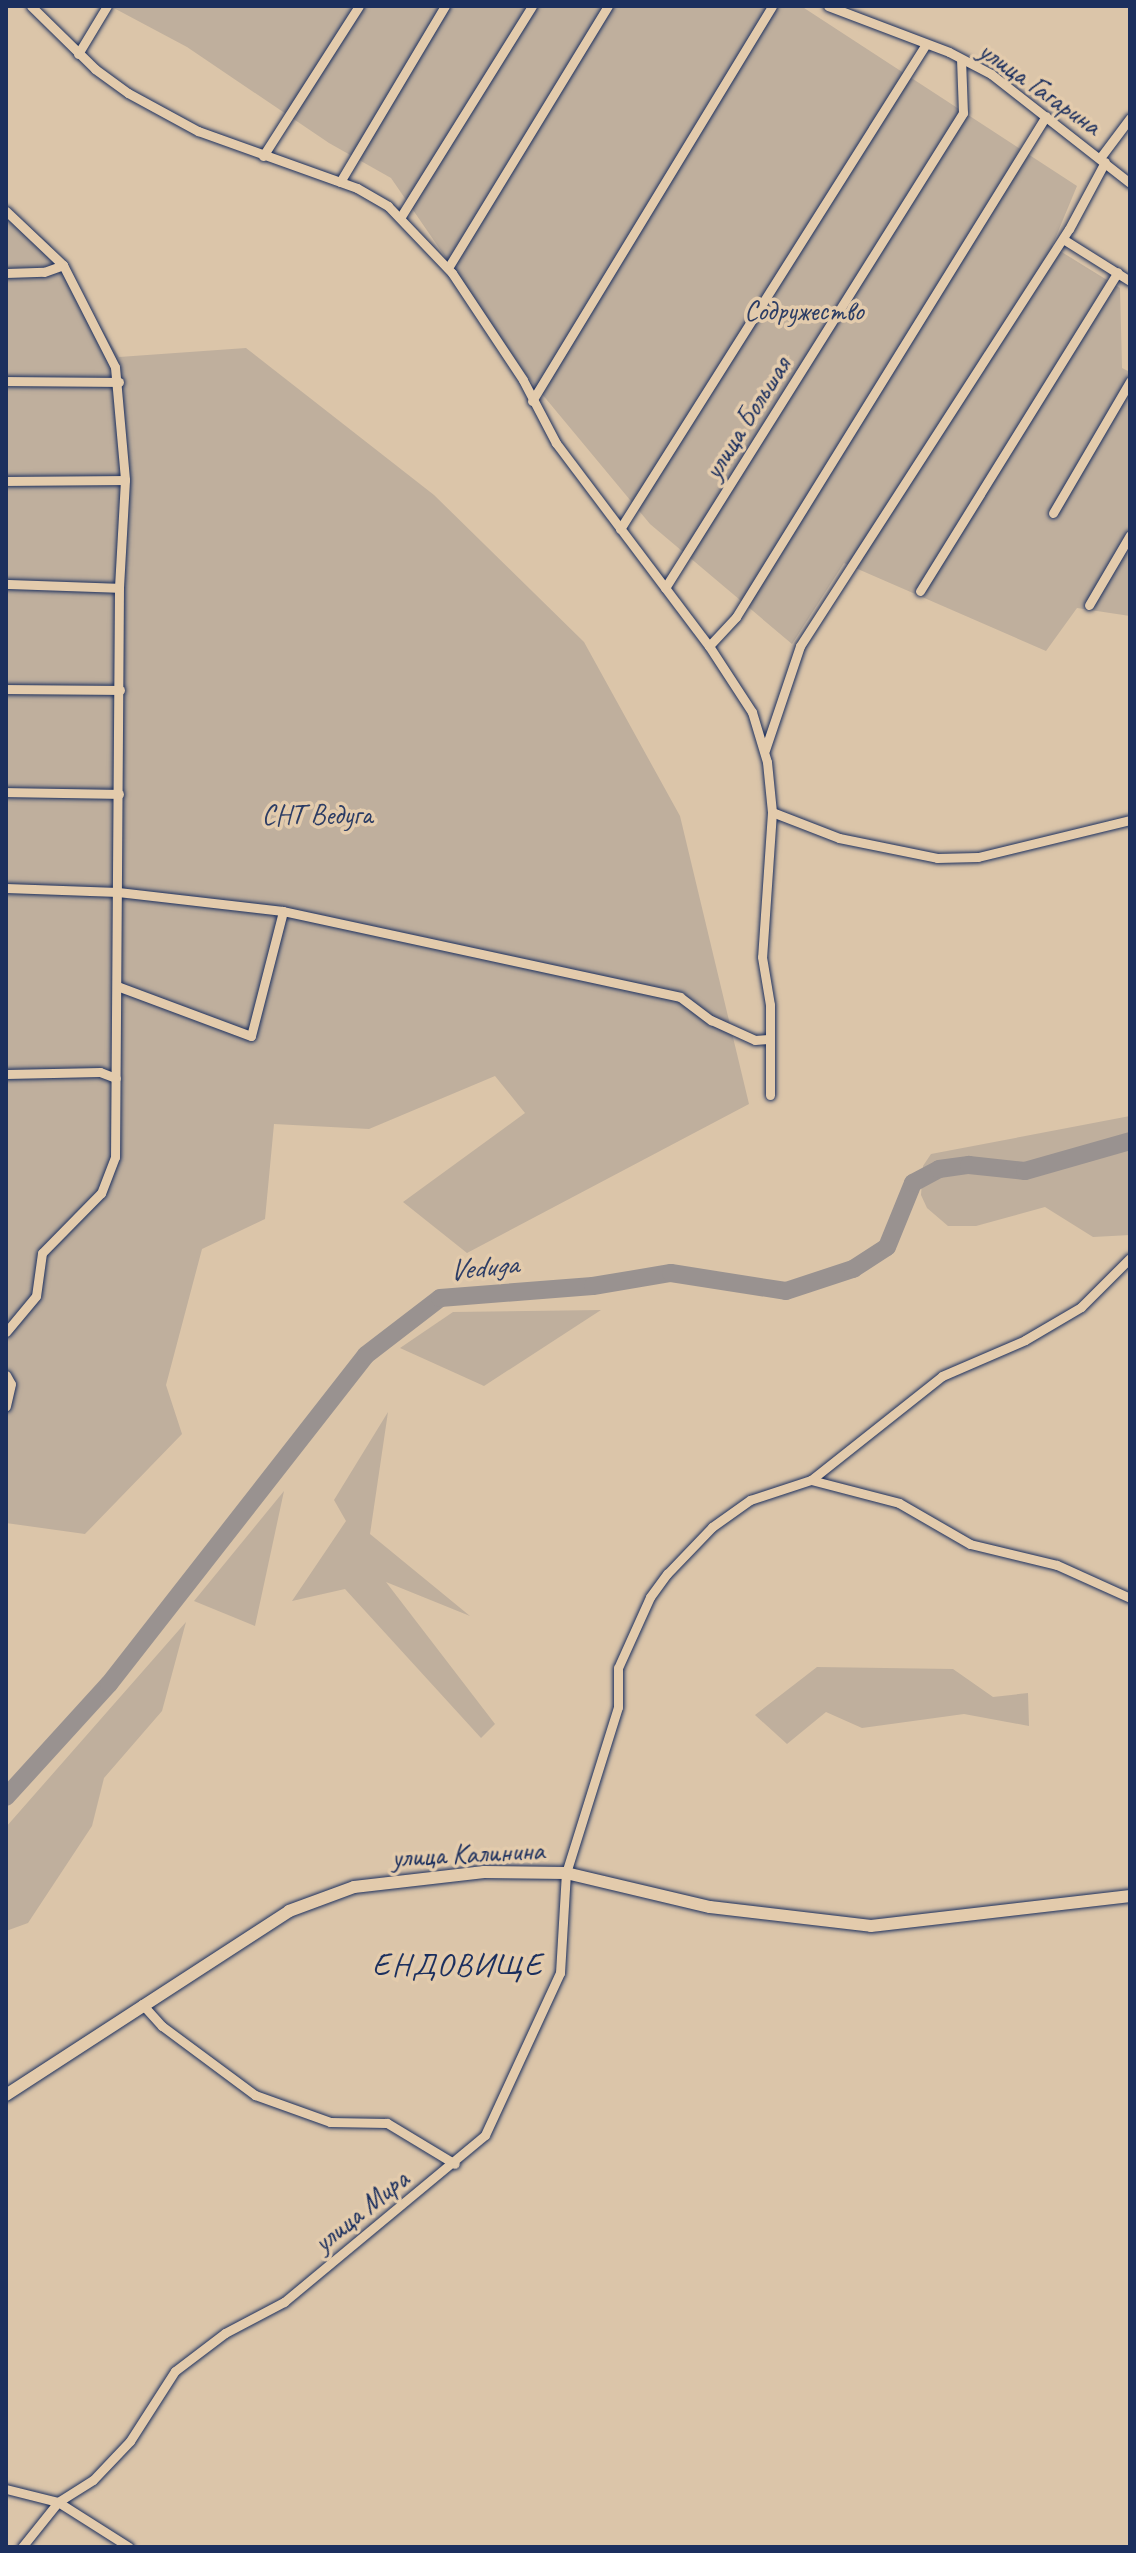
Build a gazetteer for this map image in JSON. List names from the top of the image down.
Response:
{
  "streets": {
    "street": [
      "улица Гагарина",
      "улица Большая",
      "улица Калинина",
      "улица Мира"
    ]
  },
  "crossings": [
    ["улица Гагарина", "улица Большая"],
    ["улица Калинина", "улица Мира"]
  ],
  "districts": ["ЕНДОВИЩЕ"],
  "water": ["Veduga"],
  "parks": ["Содружество", "СНТ Ведуга"]
}
